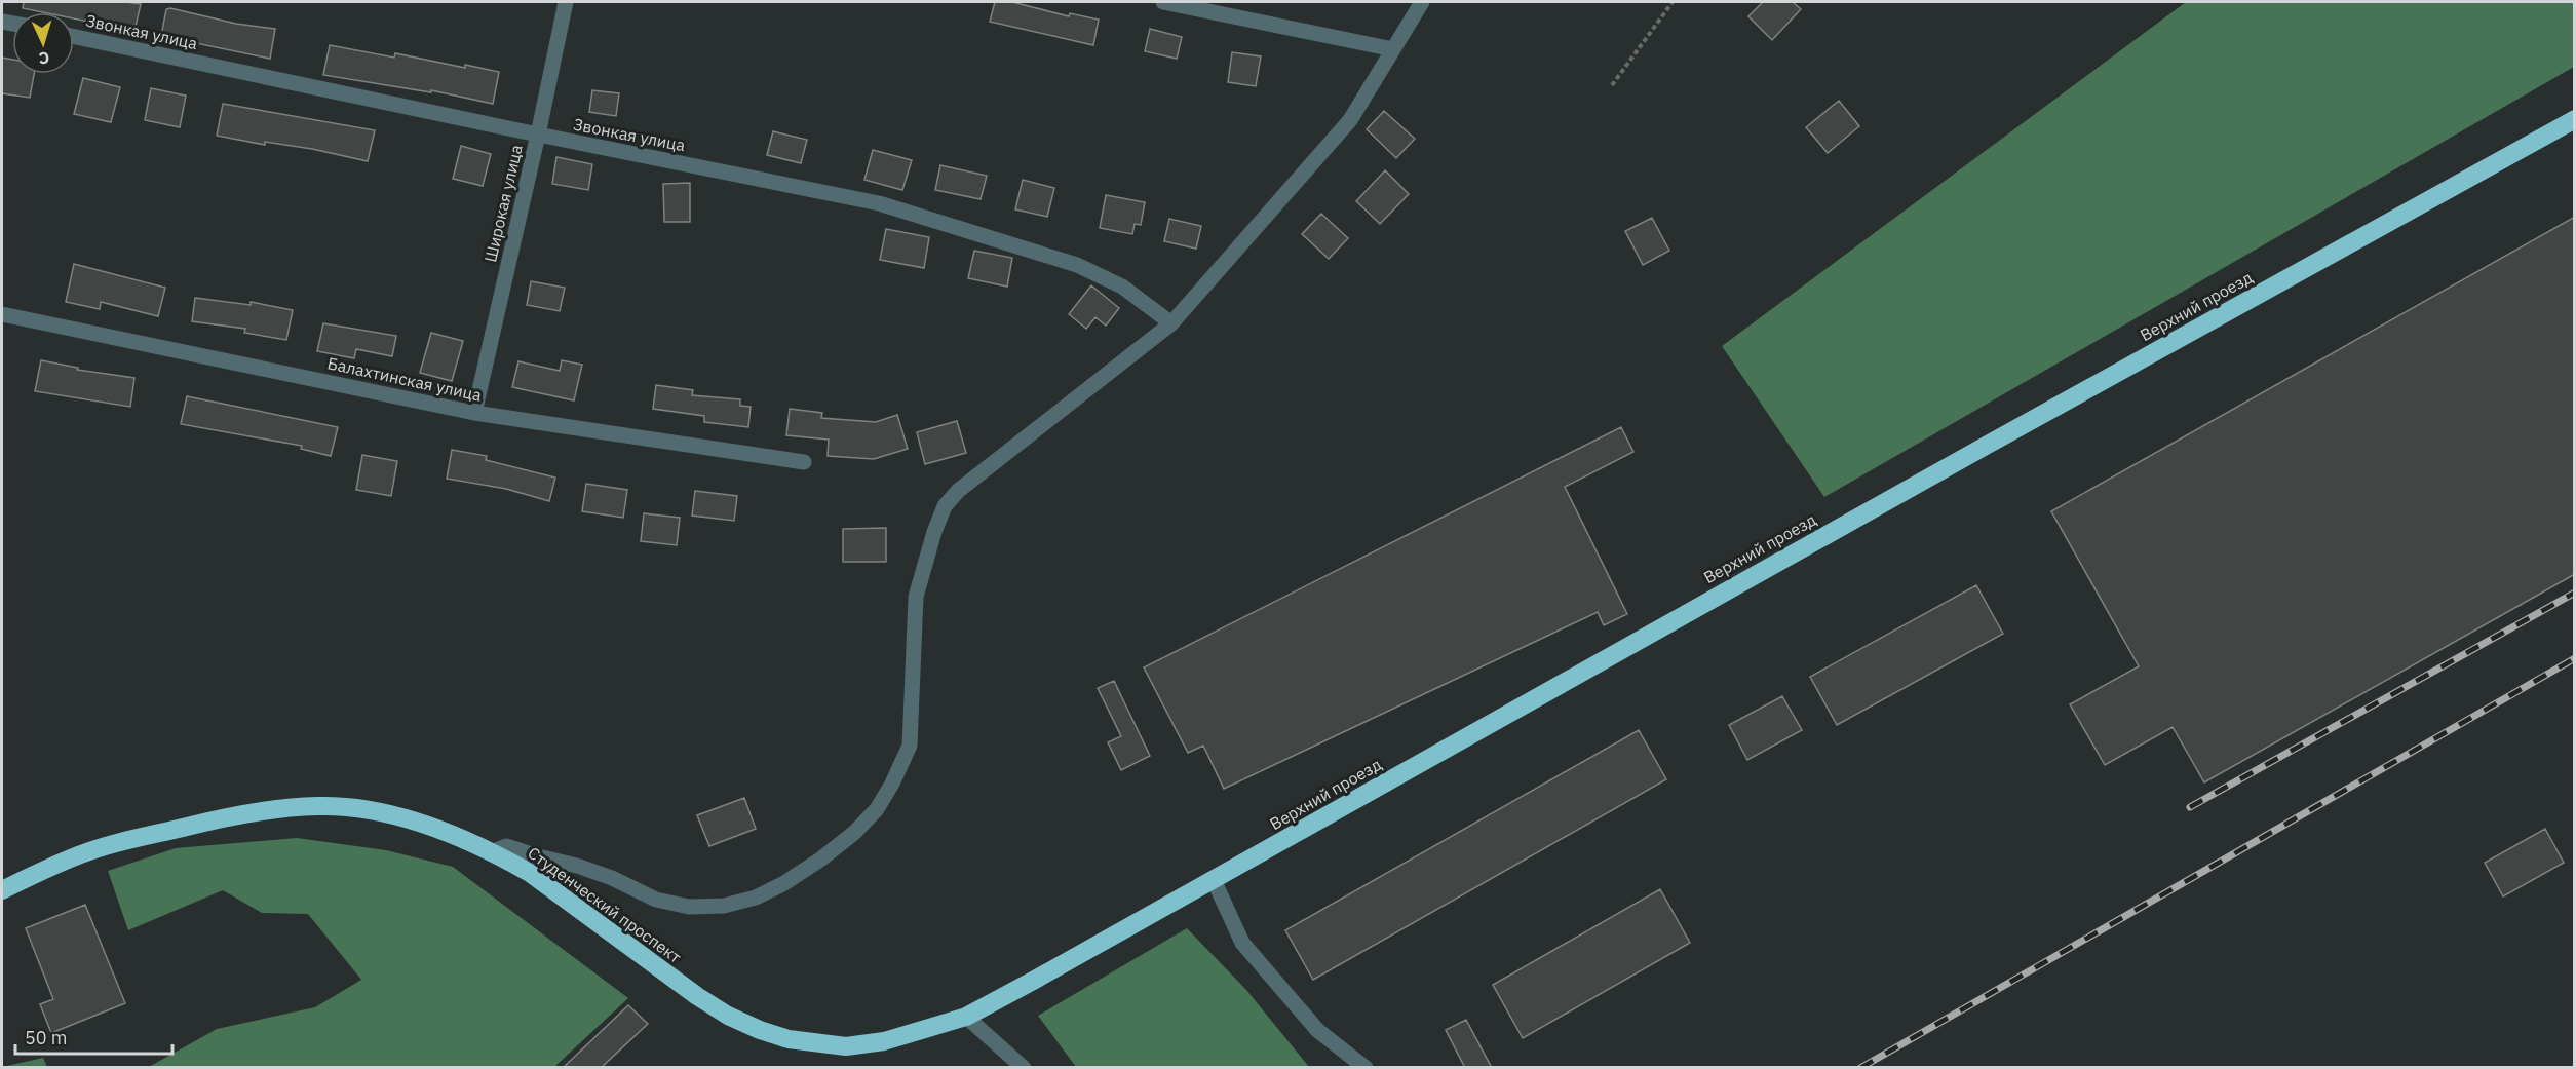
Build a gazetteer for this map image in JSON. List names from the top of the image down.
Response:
{
  "streets": {
    "highway": ["Верхний проезд", "Студенческий проспект"],
    "street": ["Звонкая улица", "Широкая улица", "Балахтинская улица"]
  },
  "crossings": [
    ["Звонкая улица", "Широкая улица"],
    ["Широкая улица", "Балахтинская улица"],
    ["Верхний проезд", "Студенческий проспект"]
  ],
  "scale_bar": "50 m",
  "north": "bottom"
}
